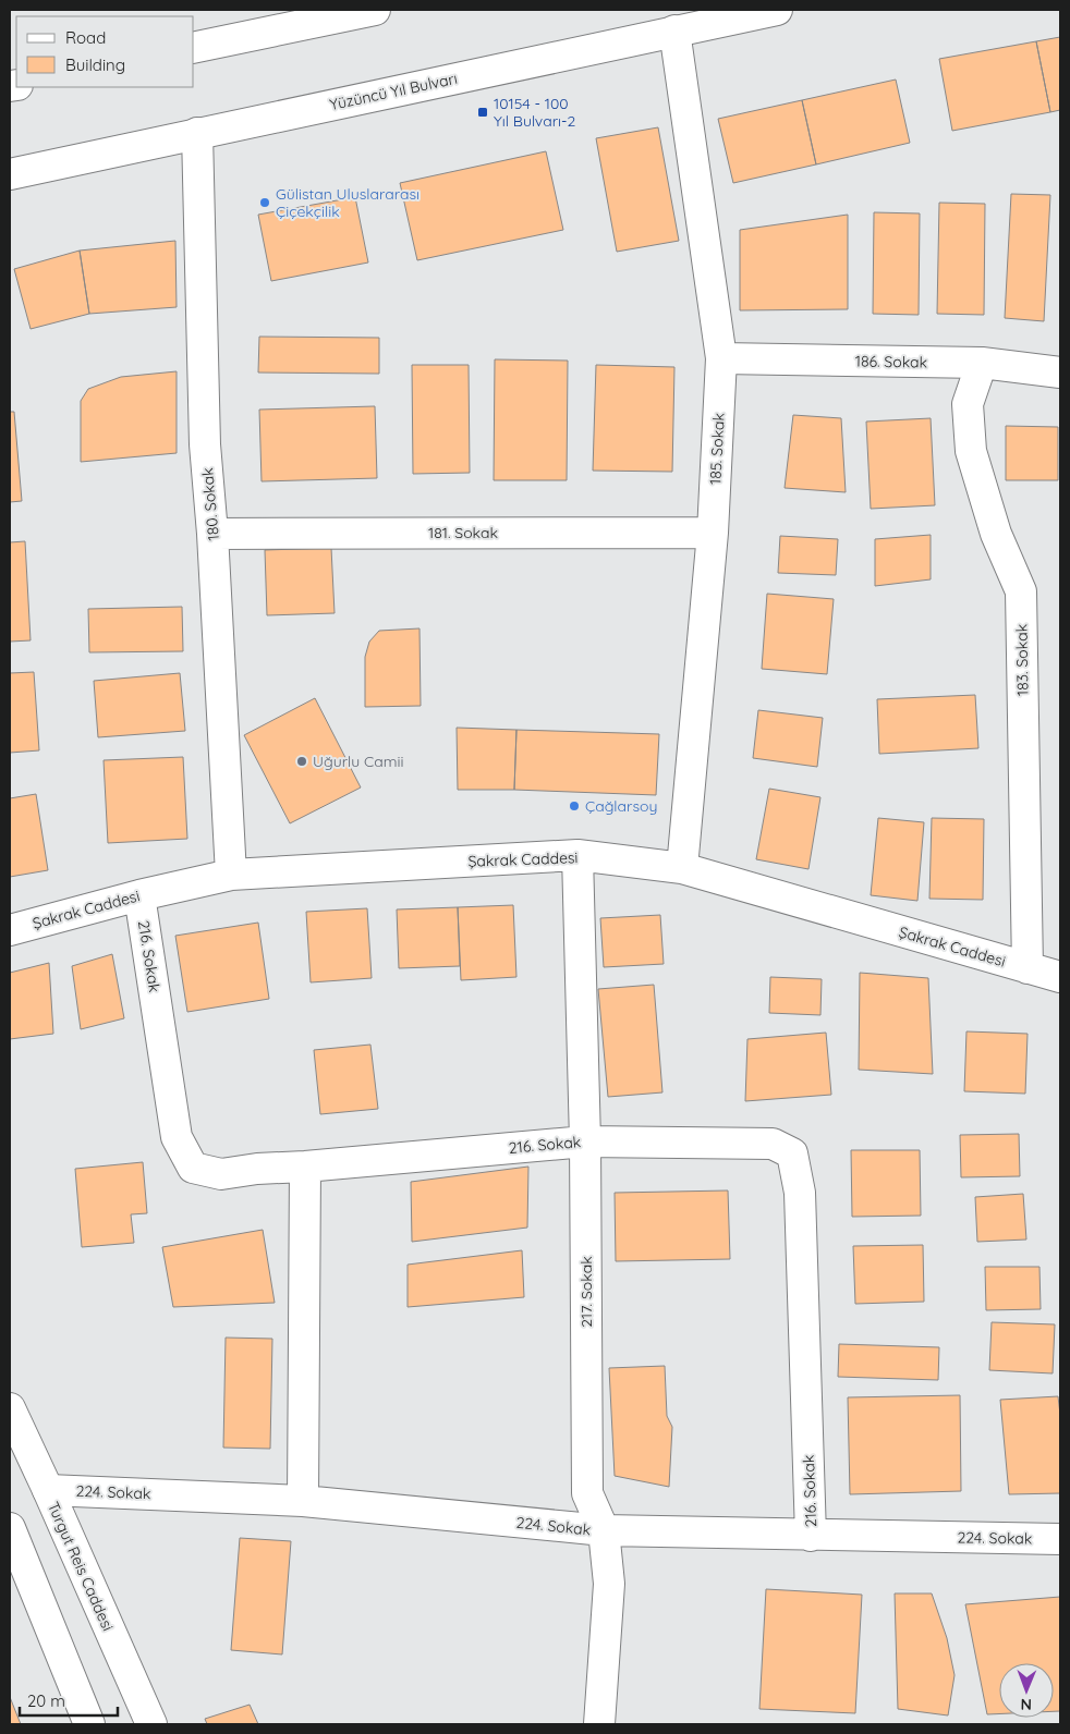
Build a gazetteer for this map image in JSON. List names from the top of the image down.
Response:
{
  "streets": {
    "street": [
      "Yüzüncü Yıl Bulvarı",
      "186. Sokak",
      "185. Sokak",
      "180. Sokak",
      "181. Sokak",
      "183. Sokak",
      "Şakrak Caddesi",
      "216. Sokak",
      "217. Sokak",
      "224. Sokak",
      "Turgut Reis Caddesi"
    ]
  },
  "crossings": [
    ["Yüzüncü Yıl Bulvarı", "185. Sokak"],
    ["Yüzüncü Yıl Bulvarı", "180. Sokak"],
    ["186. Sokak", "185. Sokak"],
    ["186. Sokak", "183. Sokak"],
    ["185. Sokak", "181. Sokak"],
    ["185. Sokak", "Şakrak Caddesi"],
    ["180. Sokak", "181. Sokak"],
    ["180. Sokak", "Şakrak Caddesi"],
    ["183. Sokak", "Şakrak Caddesi"],
    ["Şakrak Caddesi", "216. Sokak"],
    ["Şakrak Caddesi", "217. Sokak"],
    ["216. Sokak", "217. Sokak"],
    ["216. Sokak", "224. Sokak"],
    ["217. Sokak", "224. Sokak"],
    ["224. Sokak", "Turgut Reis Caddesi"]
  ],
  "places": {
    "transit": ["10154 - 100 Yıl Bulvarı-2"],
    "other": ["Gülistan Uluslararası Çiçekçilik", "Uğurlu Camii", "Çağlarsoy"]
  },
  "legend": ["Road", "Building"],
  "scale_bar": "20 m",
  "north": "bottom"
}
